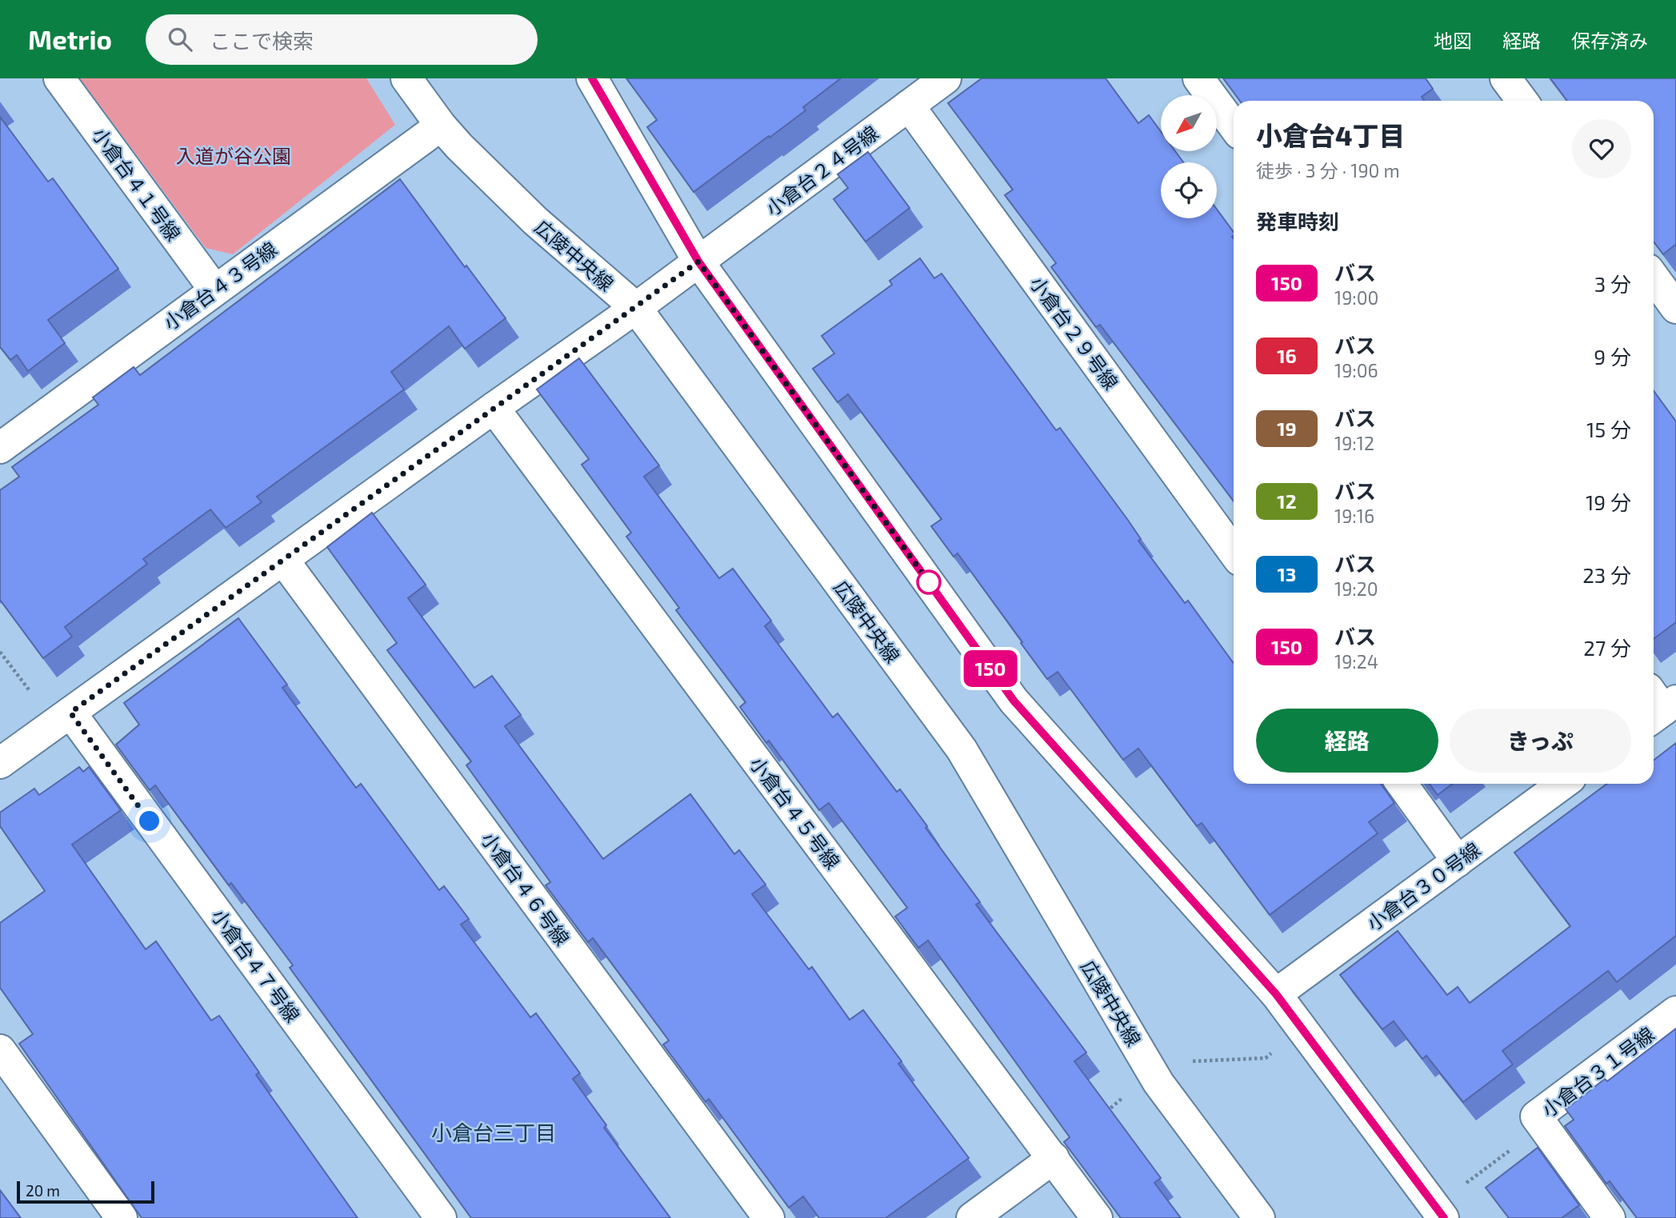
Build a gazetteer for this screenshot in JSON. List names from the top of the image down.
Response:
{
  "streets": {
    "street": [
      "小倉台２４号線",
      "小倉台４１号線",
      "広陵中央線",
      "小倉台４３号線",
      "小倉台２９号線",
      "小倉台４５号線",
      "小倉台３０号線",
      "小倉台４６号線",
      "小倉台４７号線",
      "小倉台３１号線"
    ]
  },
  "crossings": [
    ["小倉台２４号線", "広陵中央線"],
    ["小倉台２４号線", "小倉台２９号線"],
    ["小倉台２４号線", "小倉台４５号線"],
    ["小倉台２４号線", "小倉台４６号線"],
    ["小倉台２４号線", "小倉台４７号線"],
    ["小倉台４１号線", "小倉台４３号線"],
    ["広陵中央線", "小倉台４３号線"]
  ],
  "districts": ["小倉台三丁目"],
  "parks": ["入道が谷公園"],
  "lines": ["bus line 150"],
  "scale_bar": "20 m",
  "north": "bottom left",
  "page": {
    "header": "Metrio",
    "search": "ここで検索",
    "nav": ["地図", "経路", "保存済み"],
    "on_map": "150",
    "heading": [
      ["小倉台4丁目", "徒歩 · 3 分 · 190 m"],
      "発車時刻"
    ],
    "list": [
      {
        "mark": "150",
        "name": "バス",
        "note": "19:00",
        "value": "3 分"
      },
      {
        "mark": "16",
        "name": "バス",
        "note": "19:06",
        "value": "9 分"
      },
      {
        "mark": "19",
        "name": "バス",
        "note": "19:12",
        "value": "15 分"
      },
      {
        "mark": "12",
        "name": "バス",
        "note": "19:16",
        "value": "19 分"
      },
      {
        "mark": "13",
        "name": "バス",
        "note": "19:20",
        "value": "23 分"
      },
      {
        "mark": "150",
        "name": "バス",
        "note": "19:24",
        "value": "27 分"
      }
    ],
    "buttons": ["経路", "きっぷ"],
    "scale": "20 m"
  }
}
